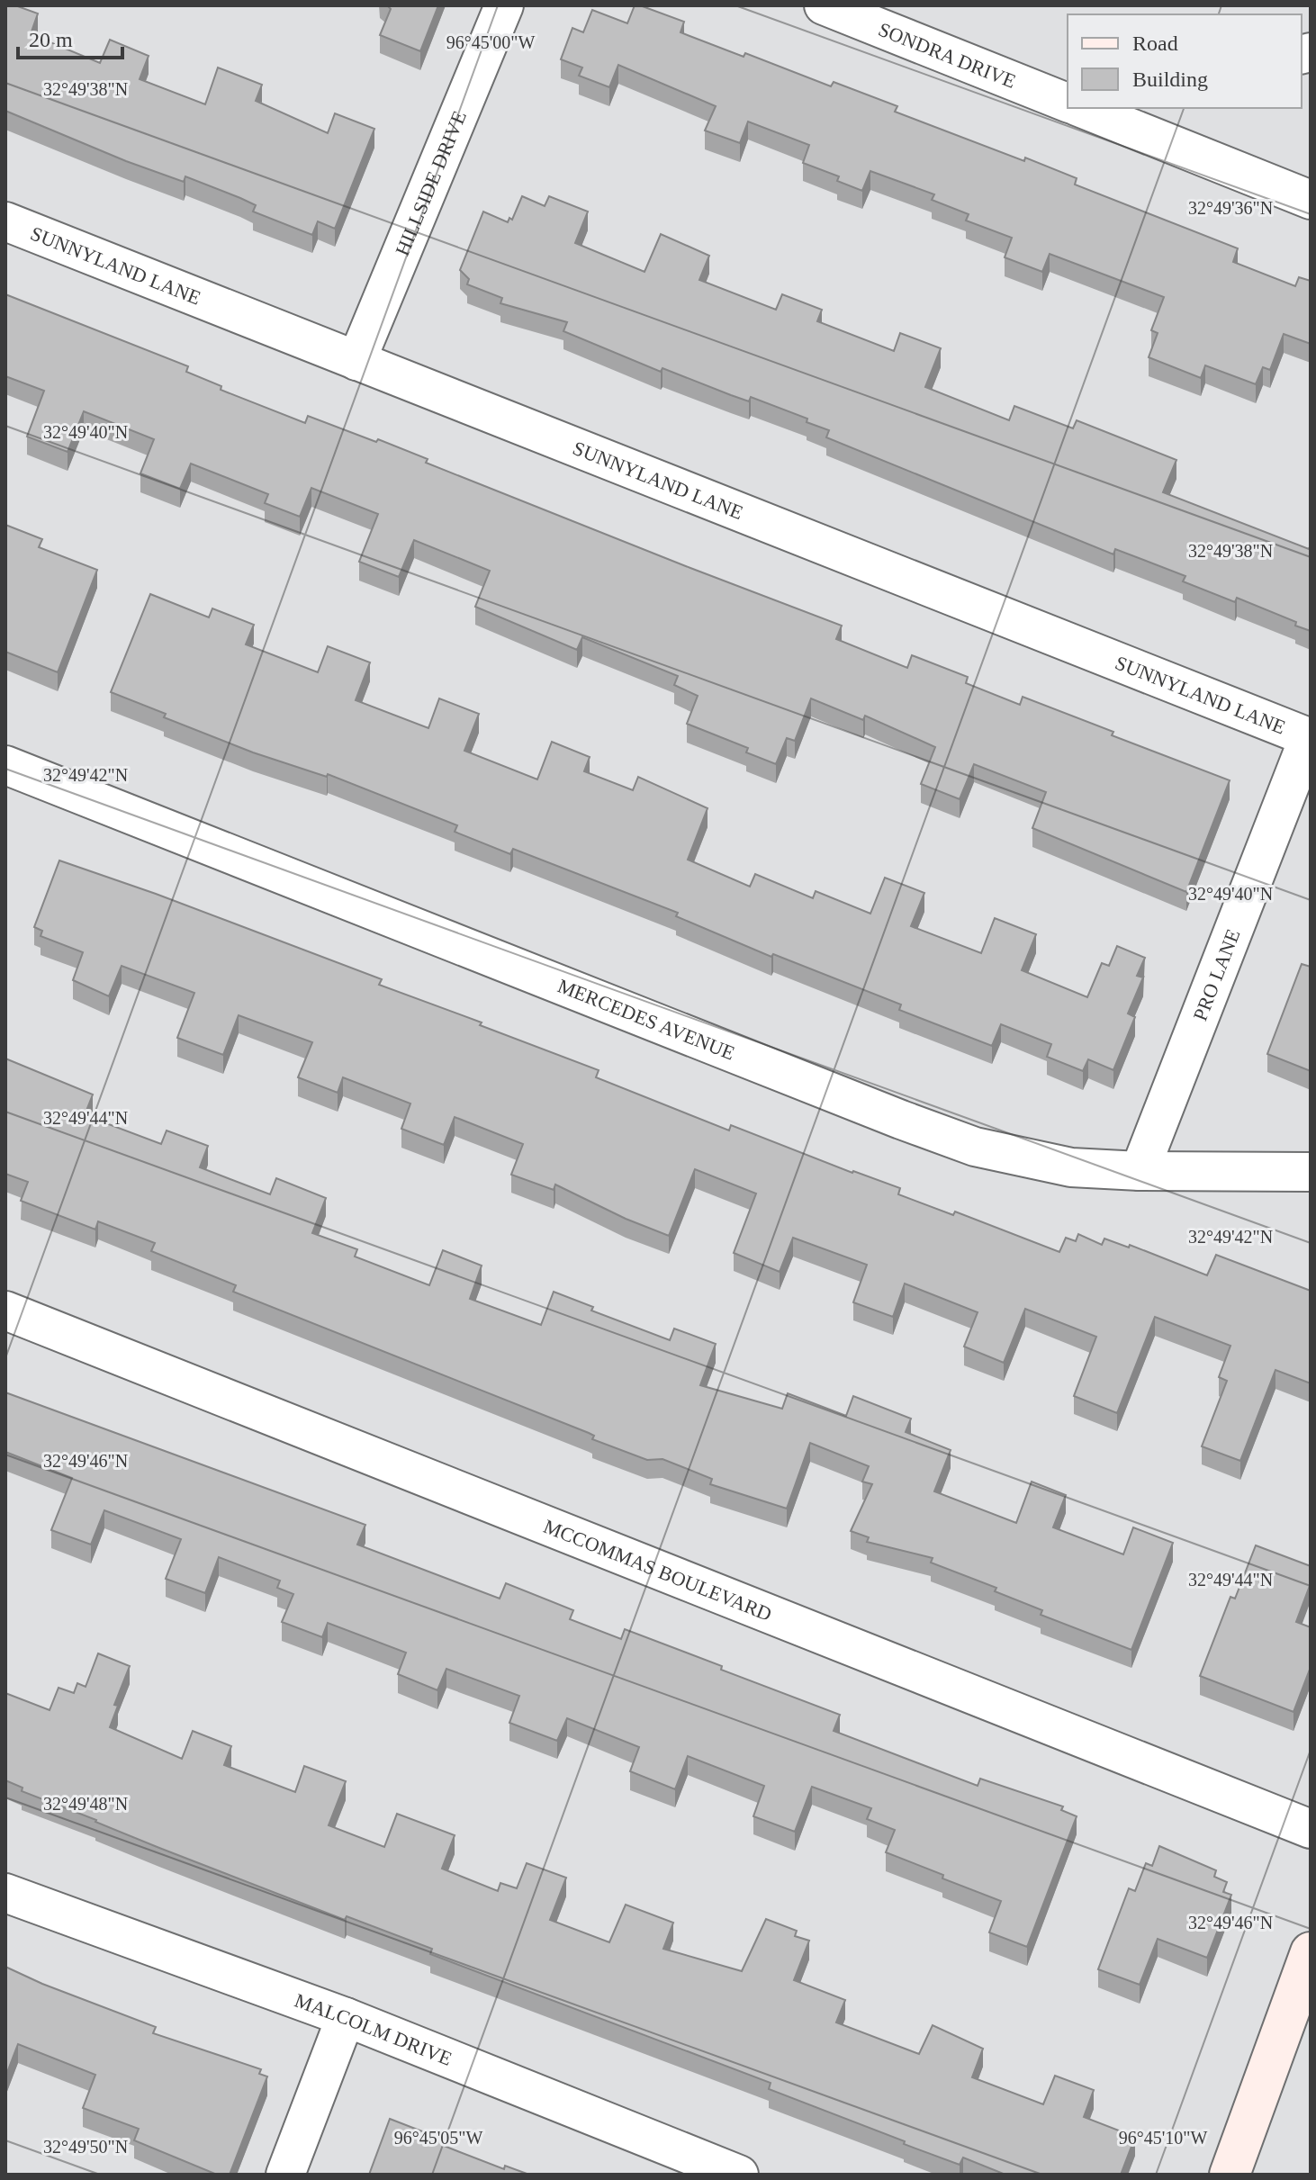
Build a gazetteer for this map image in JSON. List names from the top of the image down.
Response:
{
  "streets": {
    "street": [
      "SONDRA DRIVE",
      "HILLSIDE DRIVE",
      "SUNNYLAND LANE",
      "PRO LANE",
      "MERCEDES AVENUE",
      "MCCOMMAS BOULEVARD",
      "MALCOLM DRIVE"
    ]
  },
  "crossings": [
    ["HILLSIDE DRIVE", "SUNNYLAND LANE"],
    ["SUNNYLAND LANE", "PRO LANE"],
    ["PRO LANE", "MERCEDES AVENUE"]
  ],
  "legend": ["Road", "Building"],
  "scale_bar": "20 m",
  "coordinates": [
    "96°45'00\"W",
    "32°49'38\"N",
    "32°49'36\"N",
    "32°49'40\"N",
    "32°49'42\"N",
    "32°49'44\"N",
    "32°49'46\"N",
    "32°49'48\"N",
    "96°45'05\"W",
    "96°45'10\"W",
    "32°49'50\"N"
  ]
}
